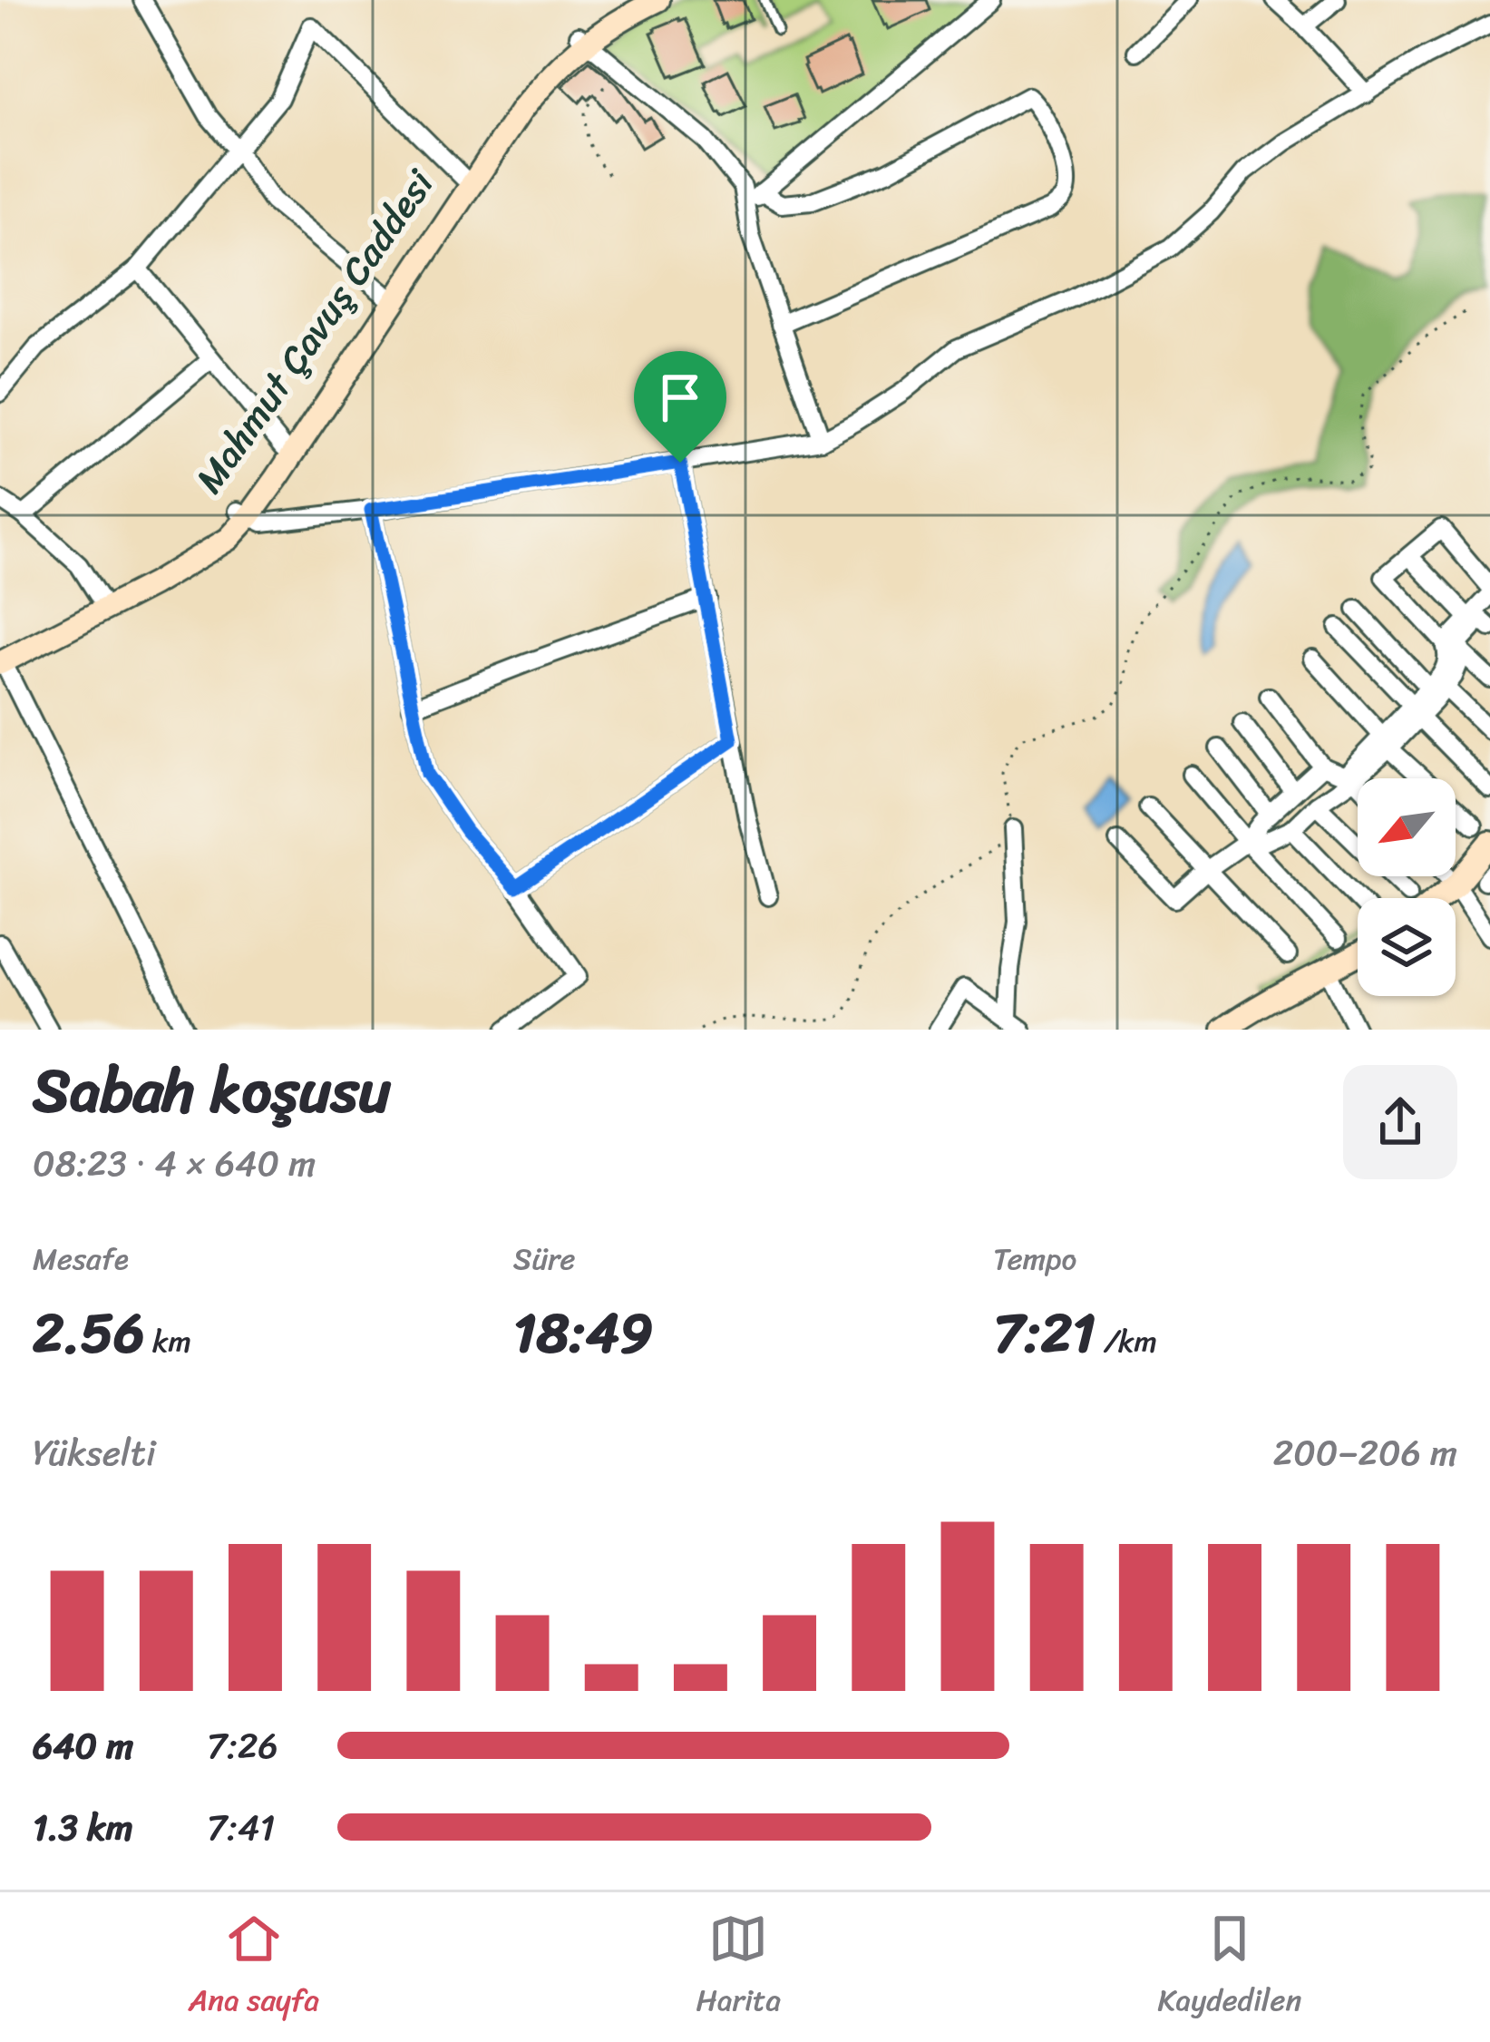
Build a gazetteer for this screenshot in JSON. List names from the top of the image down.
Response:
{
  "streets": {
    "main road": ["Mahmut Çavuş Caddesi"]
  },
  "north": "bottom left",
  "page": {
    "heading": ["Sabah koşusu", "08:23 · 4 × 640 m"],
    "stats": [
      ["Mesafe", "2.56 km"],
      ["Süre", "18:49"],
      ["Tempo", "7:21 /km"]
    ],
    "chart": ["Yükselti", "200–206 m"],
    "list": [
      {
        "name": "640 m",
        "note": "7:26"
      },
      {
        "name": "1.3 km",
        "note": "7:41"
      }
    ],
    "tabs": ["Ana sayfa", "Harita", "Kaydedilen"]
  }
}
